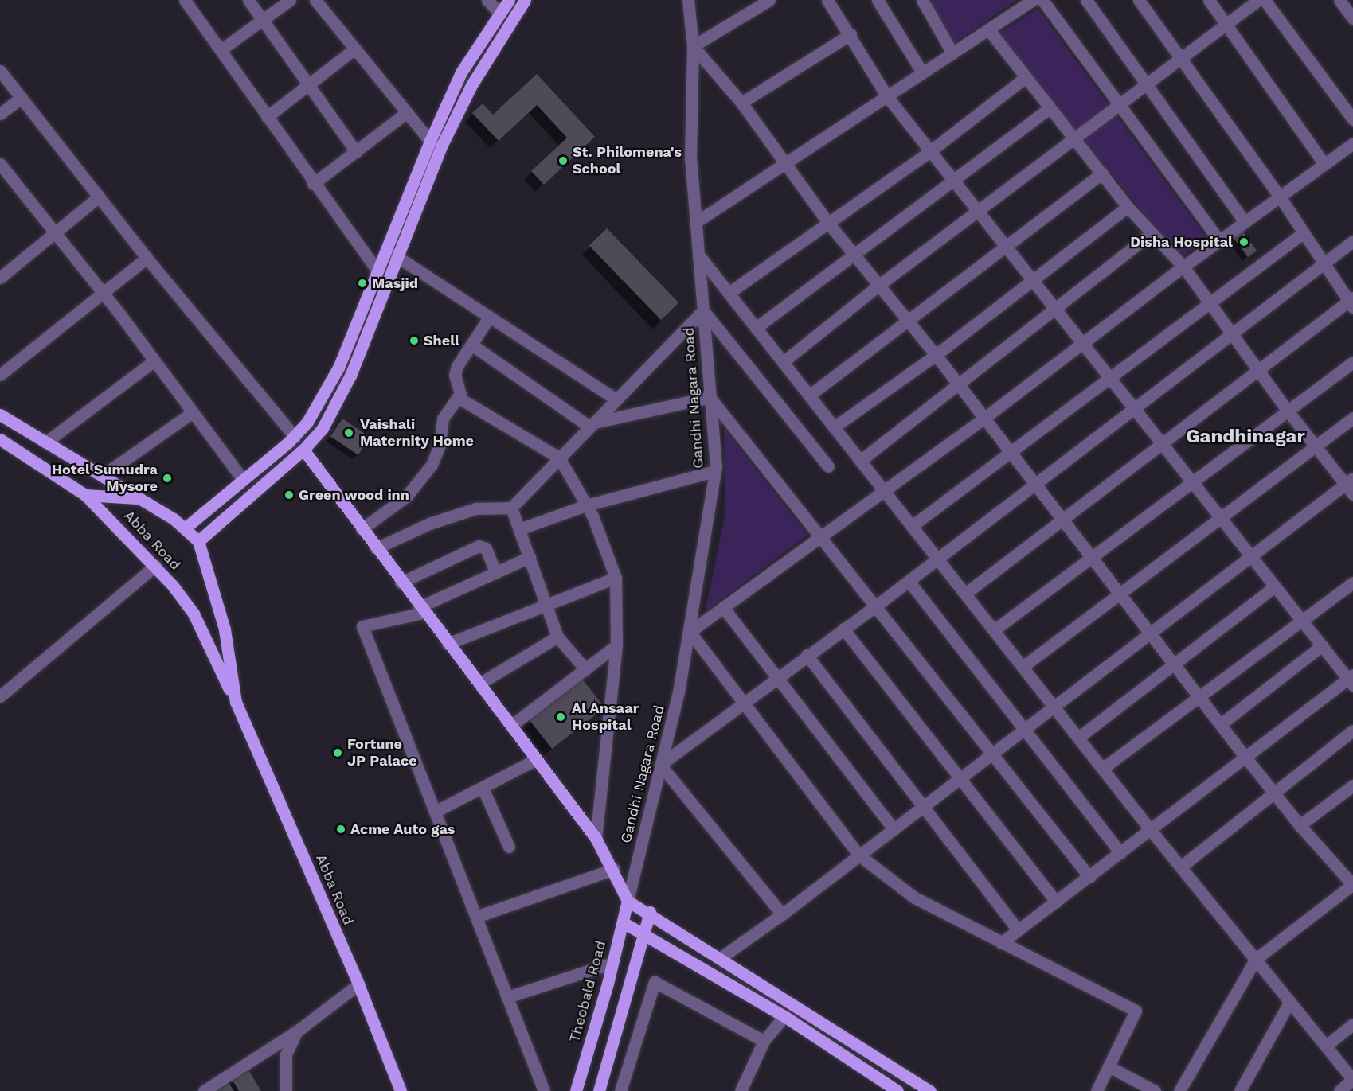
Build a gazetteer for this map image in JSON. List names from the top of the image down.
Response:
{
  "streets": {
    "main road": ["Abba Road", "Theobald Road"],
    "street": ["Gandhi Nagara Road"]
  },
  "crossings": [
    ["Gandhi Nagara Road", "Theobald Road"]
  ],
  "districts": ["Gandhinagar"],
  "places": [
    "St. Philomena's School",
    "Disha Hospital",
    "Masjid",
    "Shell",
    "Vaishali Maternity Home",
    "Hotel Sumudra Mysore",
    "Green wood inn",
    "Al Ansaar Hospital",
    "Fortune JP Palace",
    "Acme Auto gas"
  ]
}
